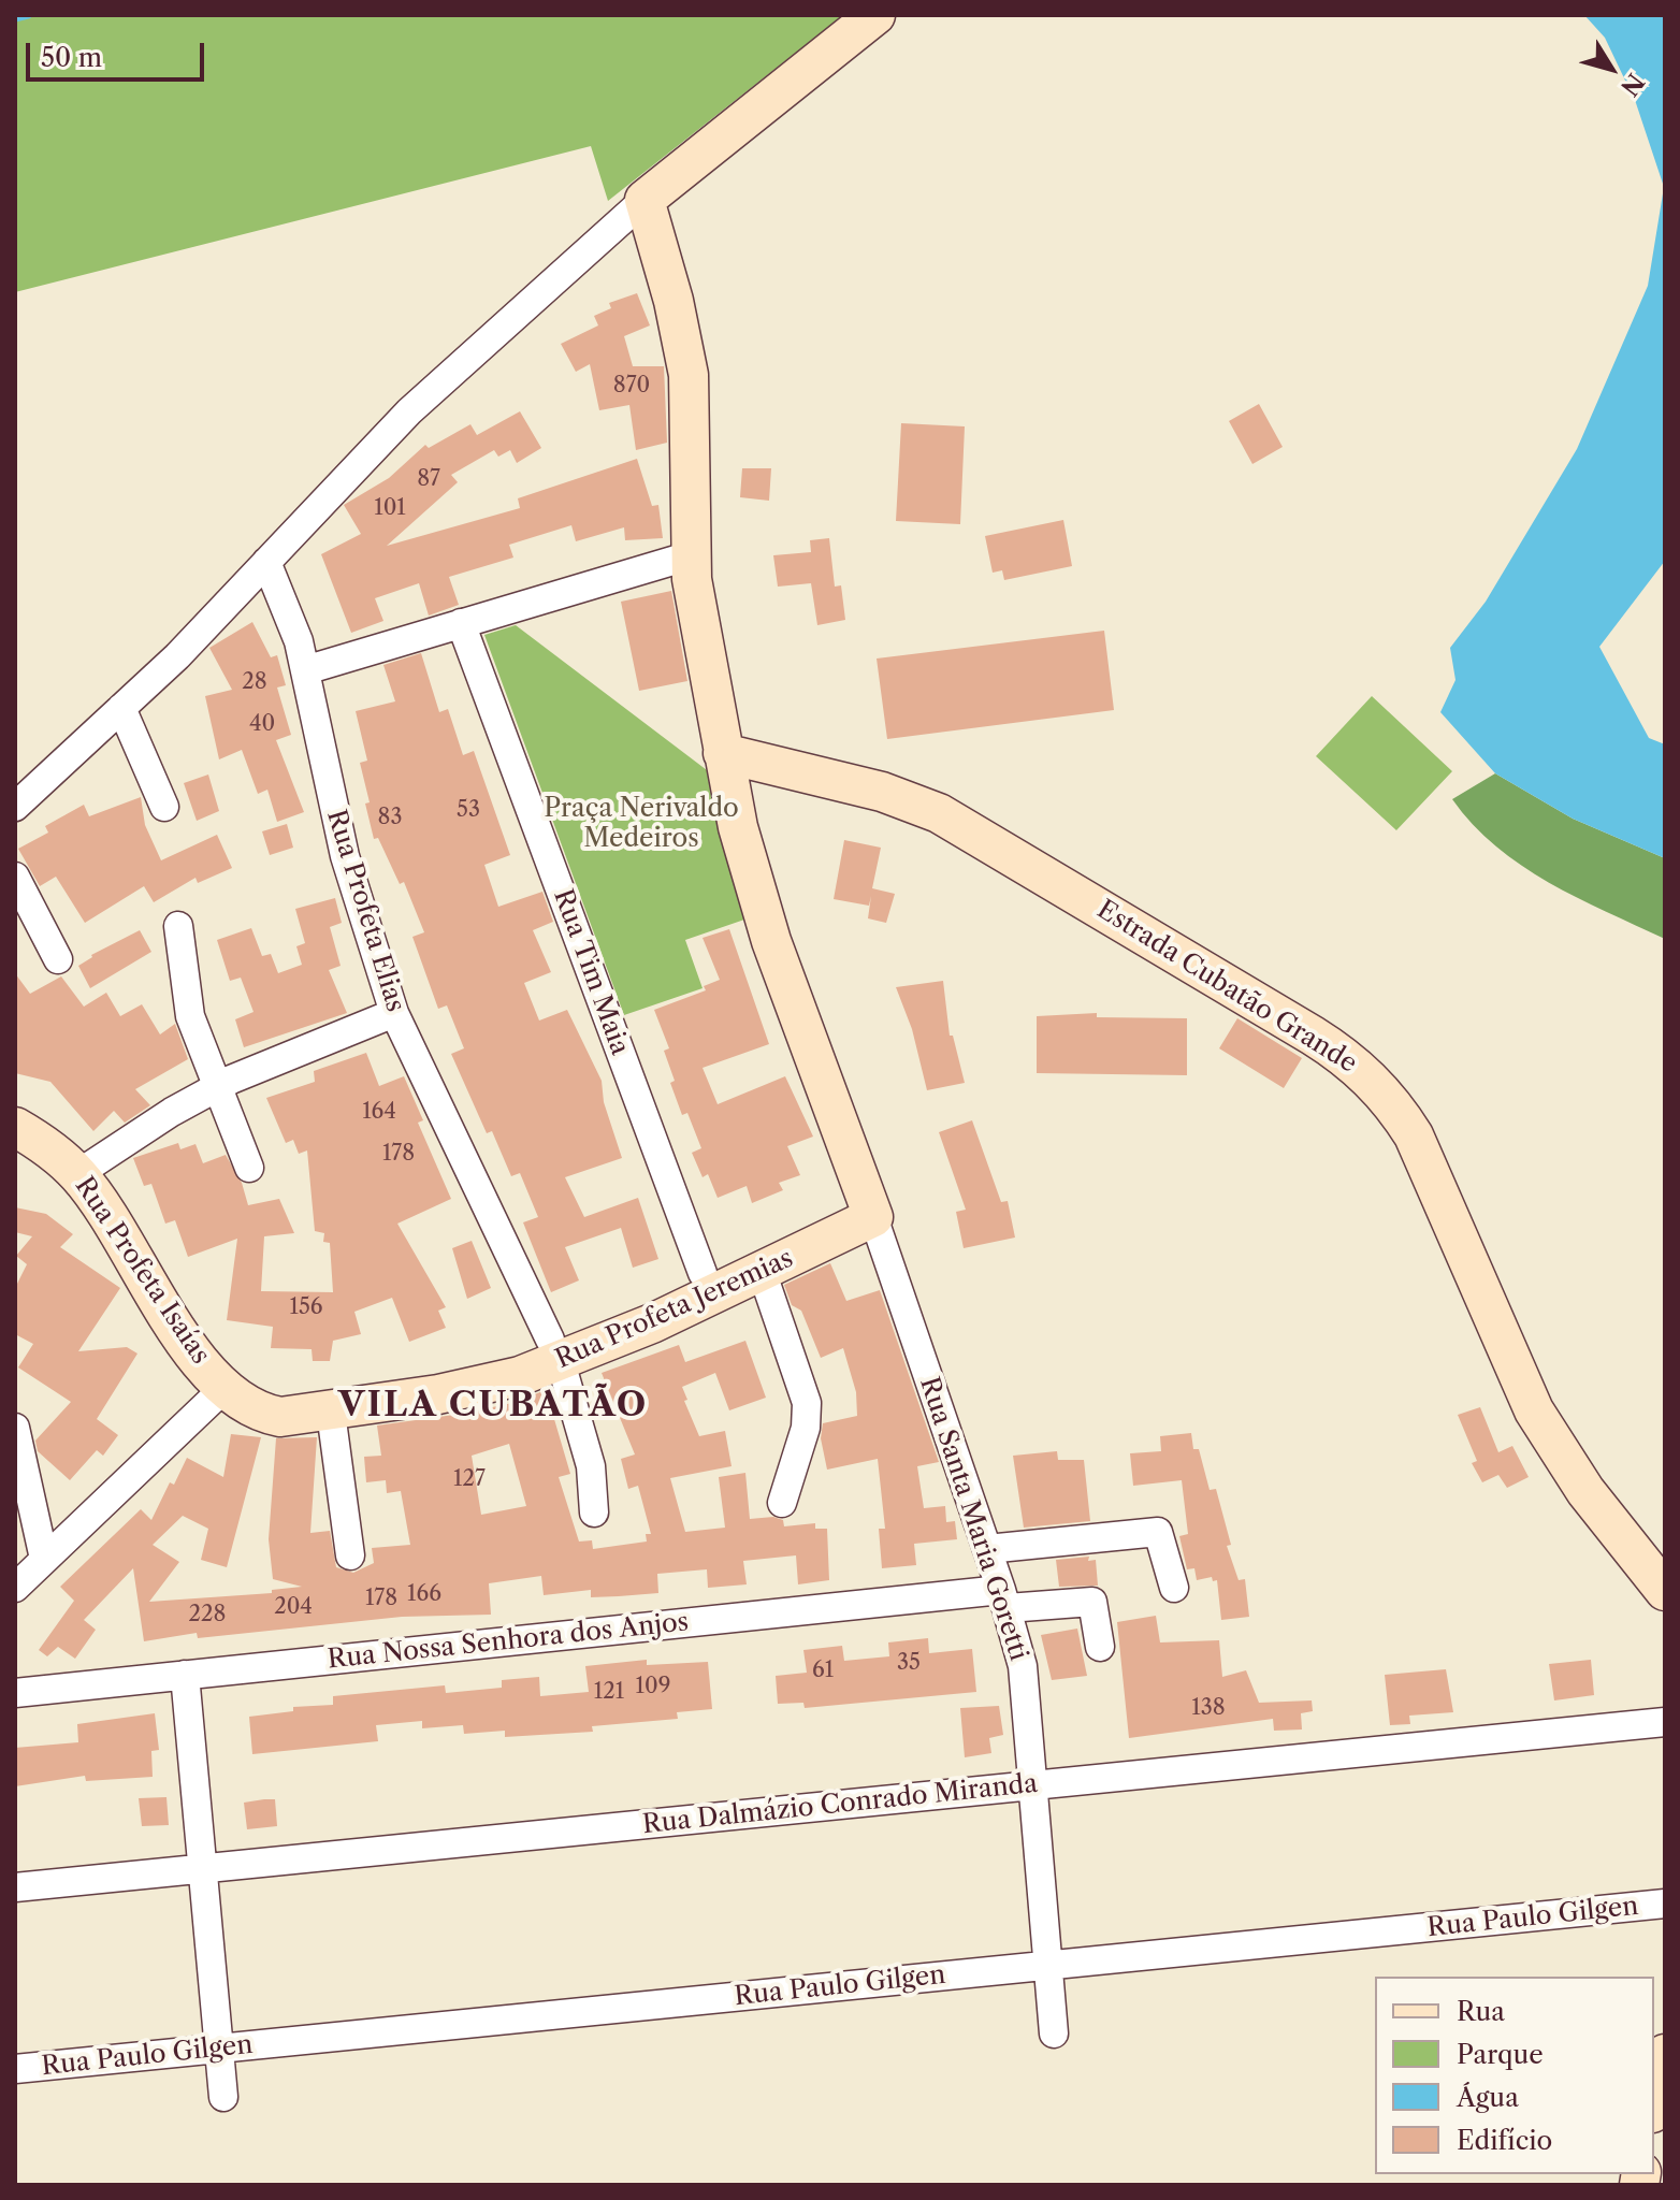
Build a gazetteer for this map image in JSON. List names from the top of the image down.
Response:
{
  "streets": {
    "street": [
      "Rua Profeta Elias",
      "Rua Tim Maia",
      "Estrada Cubatão Grande",
      "Rua Profeta Isaías",
      "Rua Profeta Jeremias",
      "Rua Santa Maria Goretti",
      "Rua Nossa Senhora dos Anjos",
      "Rua Dalmázio Conrado Miranda",
      "Rua Paulo Gilgen"
    ]
  },
  "crossings": [
    ["Rua Profeta Elias", "Rua Profeta Jeremias"],
    ["Rua Tim Maia", "Rua Profeta Jeremias"],
    ["Rua Profeta Isaías", "Rua Profeta Jeremias"],
    ["Rua Profeta Jeremias", "Rua Santa Maria Goretti"],
    ["Rua Santa Maria Goretti", "Rua Nossa Senhora dos Anjos"],
    ["Rua Santa Maria Goretti", "Rua Dalmázio Conrado Miranda"],
    ["Rua Santa Maria Goretti", "Rua Paulo Gilgen"]
  ],
  "districts": ["VILA CUBATÃO"],
  "parks": ["Praça Nerivaldo Medeiros"],
  "house_numbers": [
    "870",
    "87",
    "101",
    "28",
    "40",
    "53",
    "83",
    "164",
    "178",
    "156",
    "127",
    "166",
    "178",
    "204",
    "228",
    "35",
    "61",
    "109",
    "121",
    "138"
  ],
  "legend": [
    "Rua",
    "Parque",
    "Água",
    "Edifício"
  ],
  "scale_bar": "50 m",
  "north": "bottom right"
}
